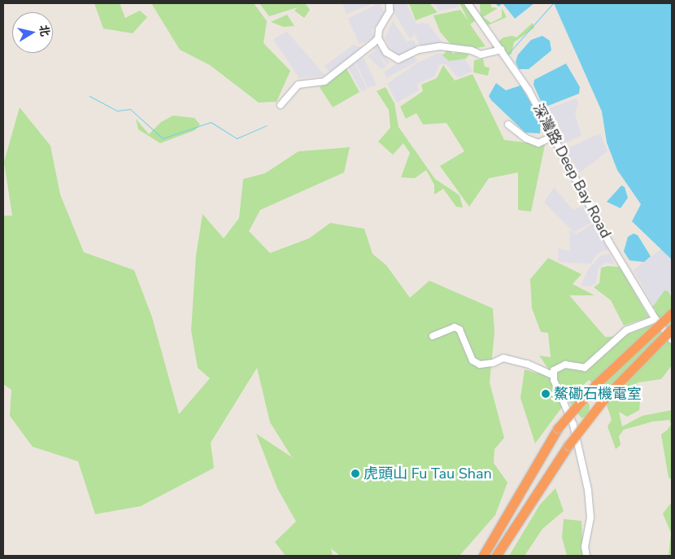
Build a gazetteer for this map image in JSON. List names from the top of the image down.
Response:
{
  "streets": {
    "street": ["深灣路 Deep Bay Road"]
  },
  "places": ["鰲磡石機電室", "虎頭山 Fu Tau Shan"],
  "north": "right"
}
